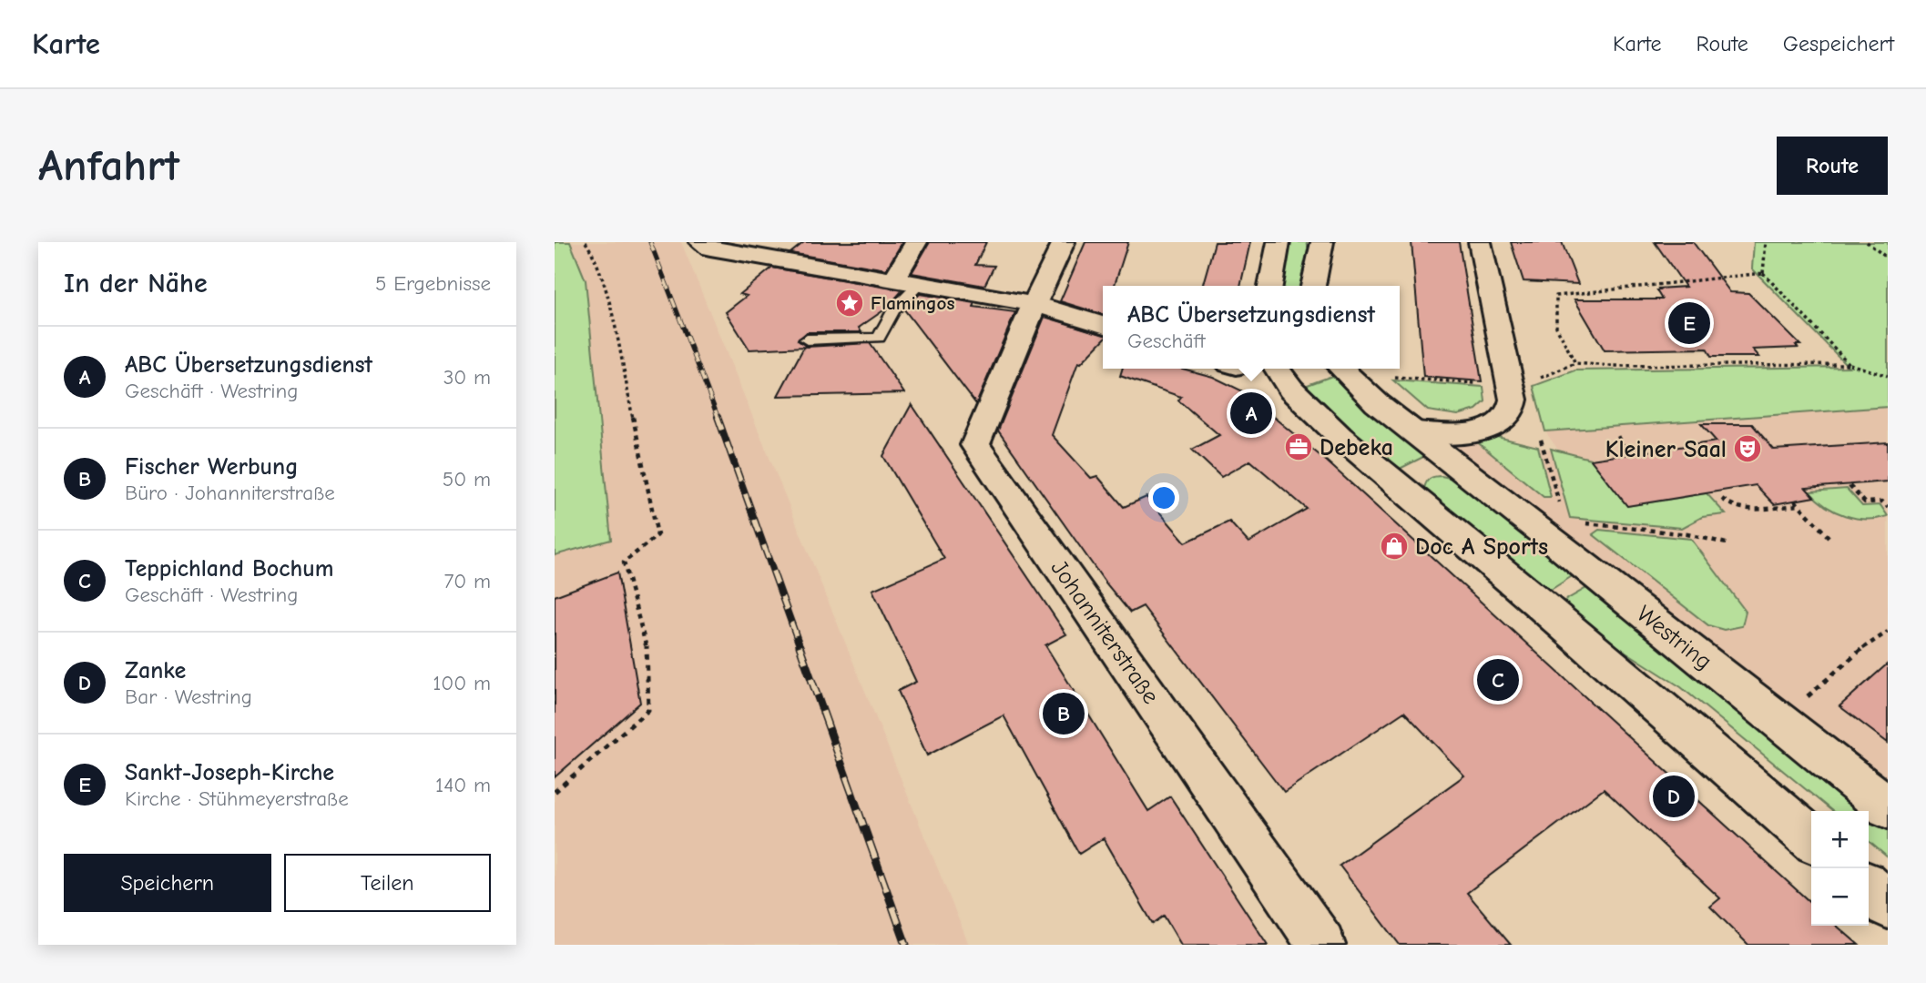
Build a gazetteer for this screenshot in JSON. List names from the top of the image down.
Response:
{
  "streets": {
    "street": ["Johanniterstraße", "Westring"]
  },
  "places": {
    "place": ["Flamingos"],
    "office": ["Debeka"],
    "theatre": ["Kleiner Saal"],
    "shop": ["Doc A Sports"]
  },
  "page": {
    "header": "Karte",
    "nav": ["Karte", "Route", "Gespeichert"],
    "buttons": [
      "Route",
      ["Speichern", "Teilen"]
    ],
    "title": "Anfahrt",
    "heading": ["In der Nähe", "5 Ergebnisse"],
    "popup": ["ABC Übersetzungsdienst", "Geschäft"],
    "pins": [
      "E",
      "A",
      "C",
      "B",
      "D"
    ],
    "list": [
      {
        "mark": "A",
        "name": "ABC Übersetzungsdienst",
        "note": "Geschäft · Westring",
        "value": "30 m"
      },
      {
        "mark": "B",
        "name": "Fischer Werbung",
        "note": "Büro · Johanniterstraße",
        "value": "50 m"
      },
      {
        "mark": "C",
        "name": "Teppichland Bochum",
        "note": "Geschäft · Westring",
        "value": "70 m"
      },
      {
        "mark": "D",
        "name": "Zanke",
        "note": "Bar · Westring",
        "value": "100 m"
      },
      {
        "mark": "E",
        "name": "Sankt-Joseph-Kirche",
        "note": "Kirche · Stühmeyerstraße",
        "value": "140 m"
      }
    ],
    "map_buttons": ["+", "−"]
  }
}
